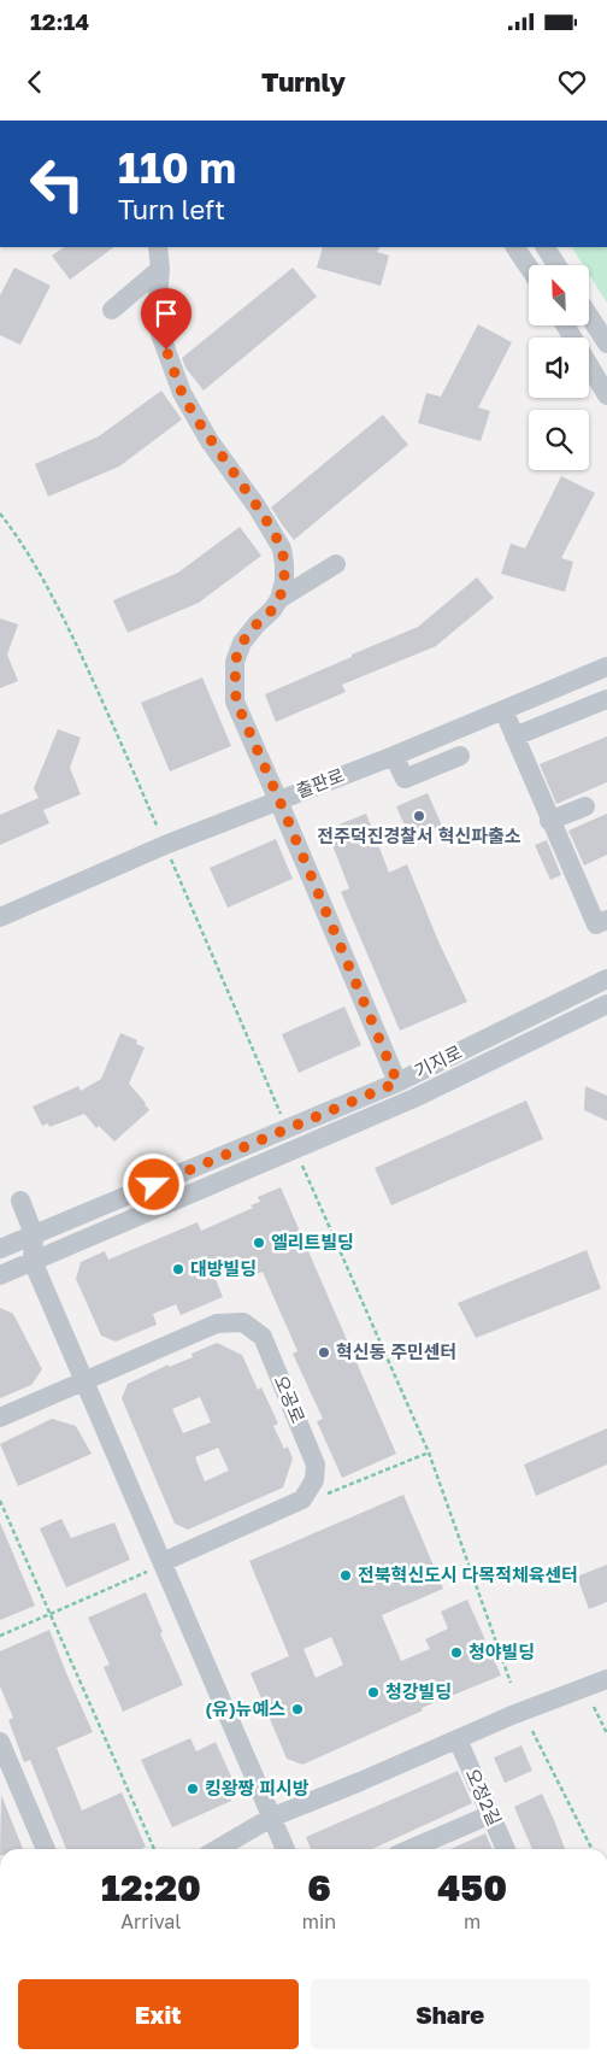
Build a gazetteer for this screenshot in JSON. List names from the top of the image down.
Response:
{
  "streets": {
    "street": [
      "출판로",
      "기지로",
      "오공로",
      "오정2길"
    ]
  },
  "places": [
    "전주덕진경찰서 혁신파출소",
    "엘리트빌딩",
    "대방빌딩",
    "혁신동 주민센터",
    "전북혁신도시 다목적체육센터",
    "청야빌딩",
    "청강빌딩",
    "(유)뉴예스",
    "킹왕짱 피시방"
  ],
  "north": "top left",
  "page": {
    "status": "12:14",
    "header": "Turnly",
    "turn": ["110 m", "Turn left"],
    "eta": [
      "12:20",
      "Arrival",
      "6",
      "min",
      "450",
      "m"
    ],
    "buttons": ["Exit", "Share"]
  }
}
